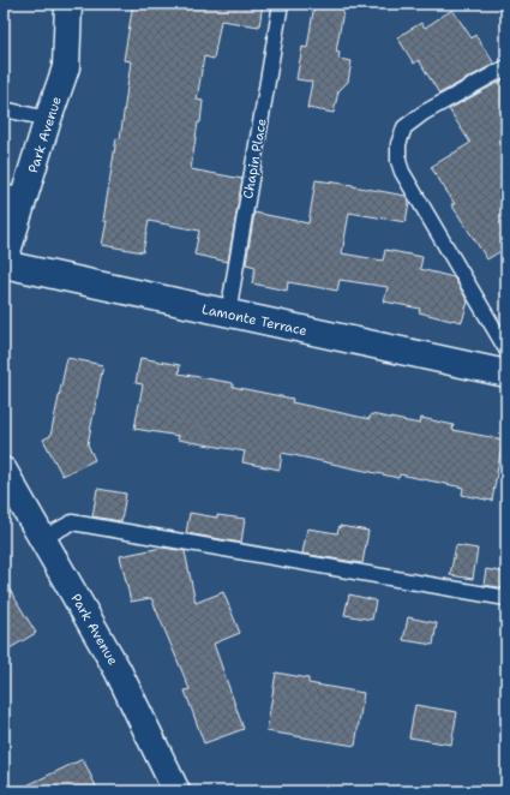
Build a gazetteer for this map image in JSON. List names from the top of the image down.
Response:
{
  "streets": {
    "street": ["Park Avenue", "Lamonte Terrace"],
    "lane": ["Chapin Place"]
  },
  "crossings": [
    ["Park Avenue", "Lamonte Terrace"],
    ["Chapin Place", "Lamonte Terrace"]
  ]
}
